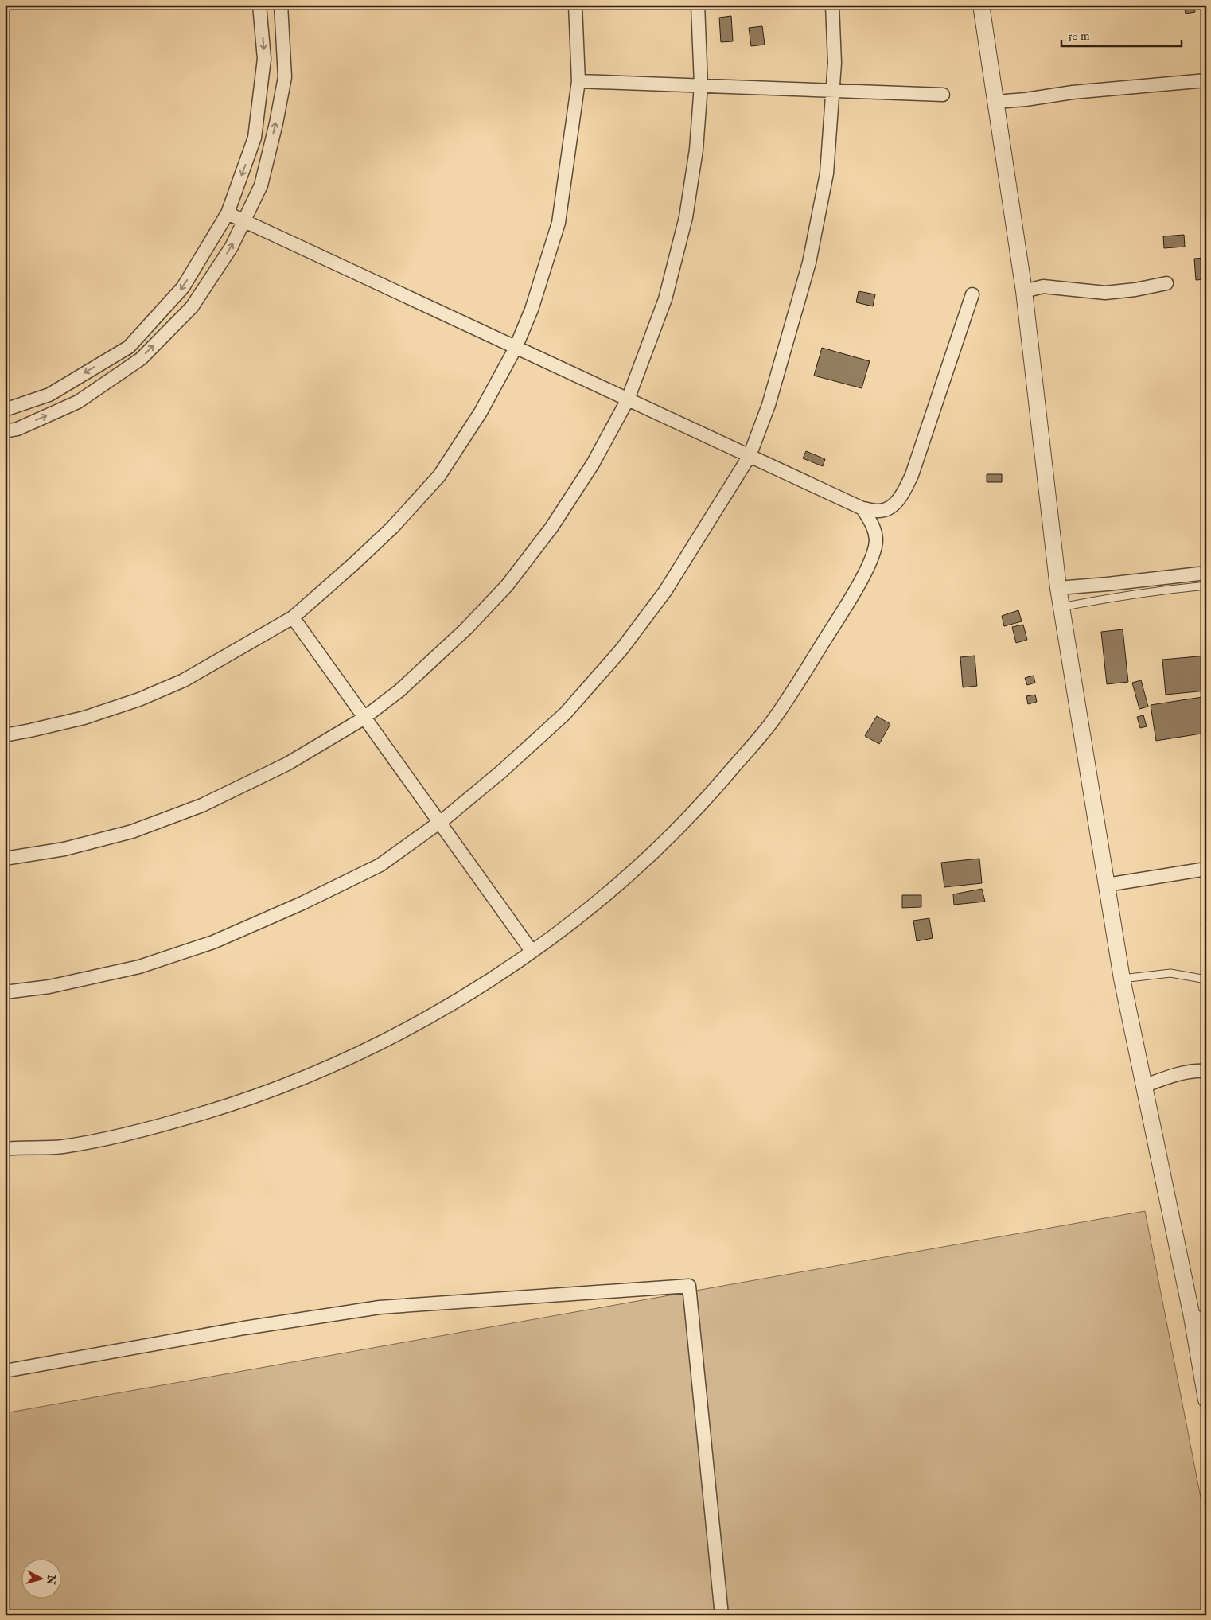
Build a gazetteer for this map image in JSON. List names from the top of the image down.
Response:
{
  "scale_bar": "50 m",
  "north": "right"
}
